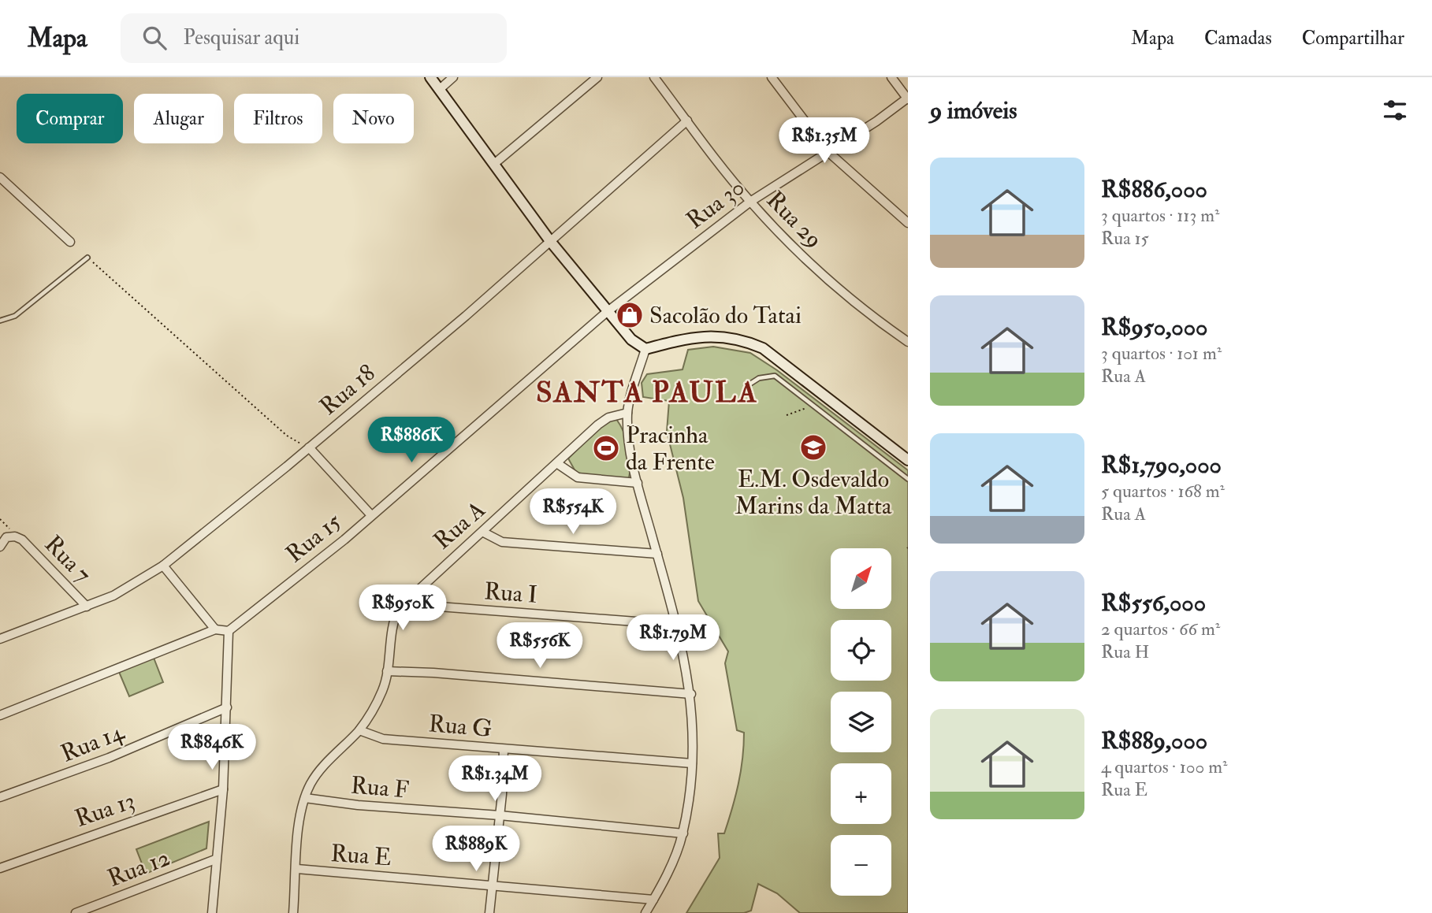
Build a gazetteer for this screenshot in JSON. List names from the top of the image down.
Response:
{
  "streets": {
    "street": [
      "Rua 30",
      "Rua 29",
      "Rua 18",
      "Rua A",
      "Rua 15",
      "Rua 7",
      "Rua I",
      "Rua G",
      "Rua 14",
      "Rua F",
      "Rua 13",
      "Rua E",
      "Rua 12"
    ]
  },
  "crossings": [
    ["Rua 30", "Rua 29"],
    ["Rua 30", "Rua 15"],
    ["Rua 29", "Rua 18"],
    ["Rua 18", "Rua 7"],
    ["Rua A", "Rua I"],
    ["Rua A", "Rua G"],
    ["Rua A", "Rua F"],
    ["Rua A", "Rua E"]
  ],
  "districts": ["SANTA PAULA"],
  "places": {
    "shop": ["Sacolão do Tatai"],
    "school or university": ["E.M. Osdevaldo Marins da Matta"],
    "sports": ["Pracinha da Frente"]
  },
  "north": "top right",
  "page": {
    "header": "Mapa",
    "search": "Pesquisar aqui",
    "nav": ["Mapa", "Camadas", "Compartilhar"],
    "heading": "9 imóveis",
    "chip": [
      "Comprar",
      "Alugar",
      "Filtros",
      "Novo"
    ],
    "price": [
      "R$1.35M",
      "R$886K",
      "R$554K",
      "R$950K",
      "R$1.79M",
      "R$556K",
      "R$846K",
      "R$1.34M",
      "R$889K"
    ],
    "list": [
      {
        "name": "R$886,000",
        "note": "3 quartos · 113 m² · Rua 15"
      },
      {
        "name": "R$950,000",
        "note": "3 quartos · 101 m² · Rua A"
      },
      {
        "name": "R$1,790,000",
        "note": "5 quartos · 168 m² · Rua A"
      },
      {
        "name": "R$556,000",
        "note": "2 quartos · 66 m² · Rua H"
      },
      {
        "name": "R$889,000",
        "note": "4 quartos · 100 m² · Rua E"
      }
    ],
    "map_buttons": ["+", "−"]
  }
}
